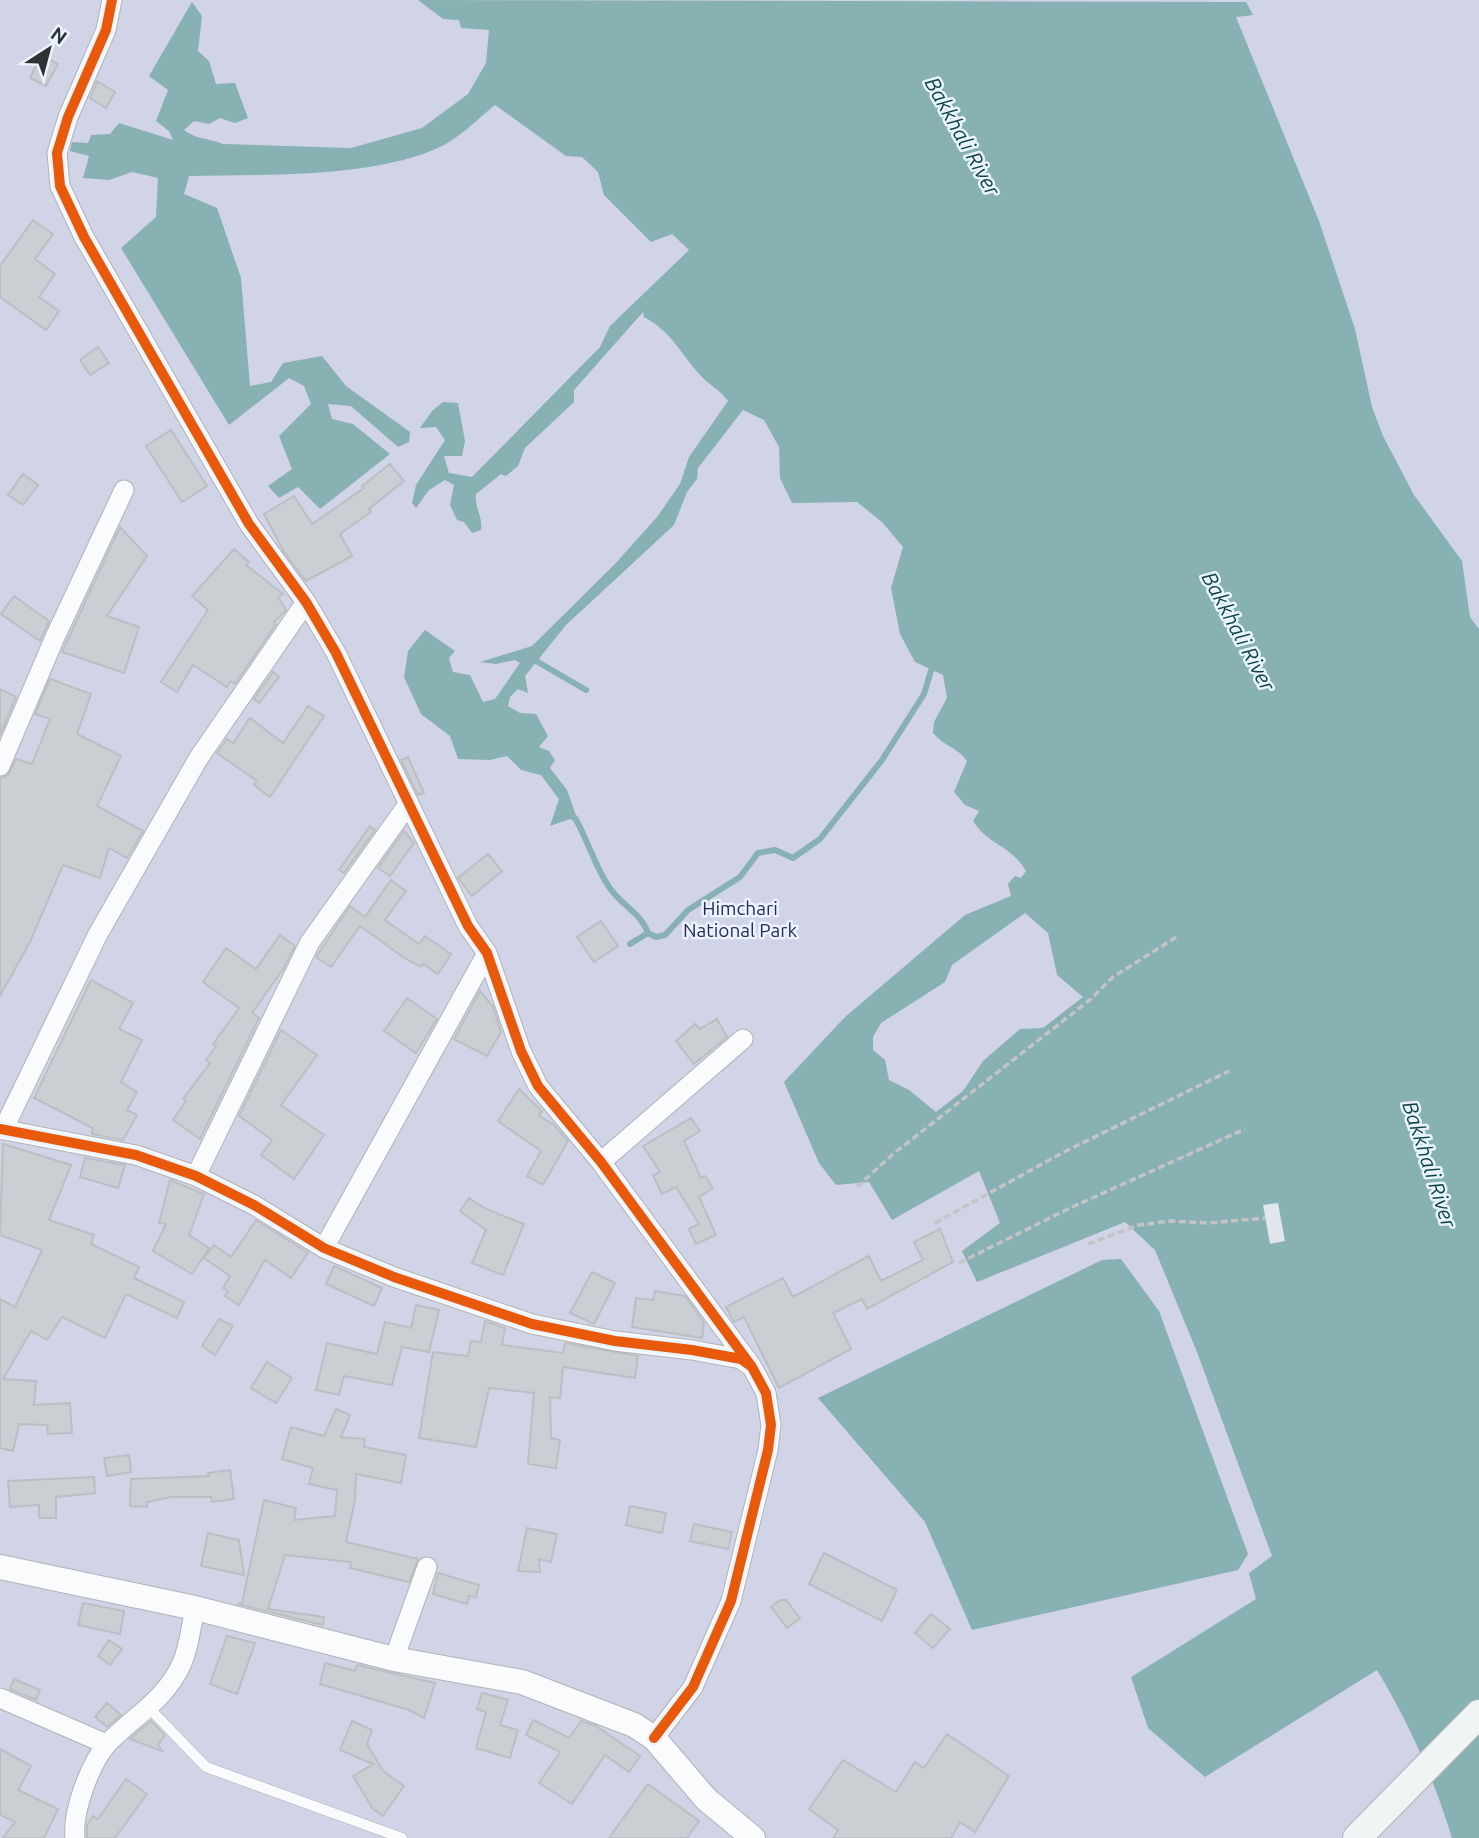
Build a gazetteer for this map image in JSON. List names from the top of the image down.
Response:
{
  "water": ["Bakkhali River"],
  "parks": ["Himchari National Park"],
  "north": "top right"
}
